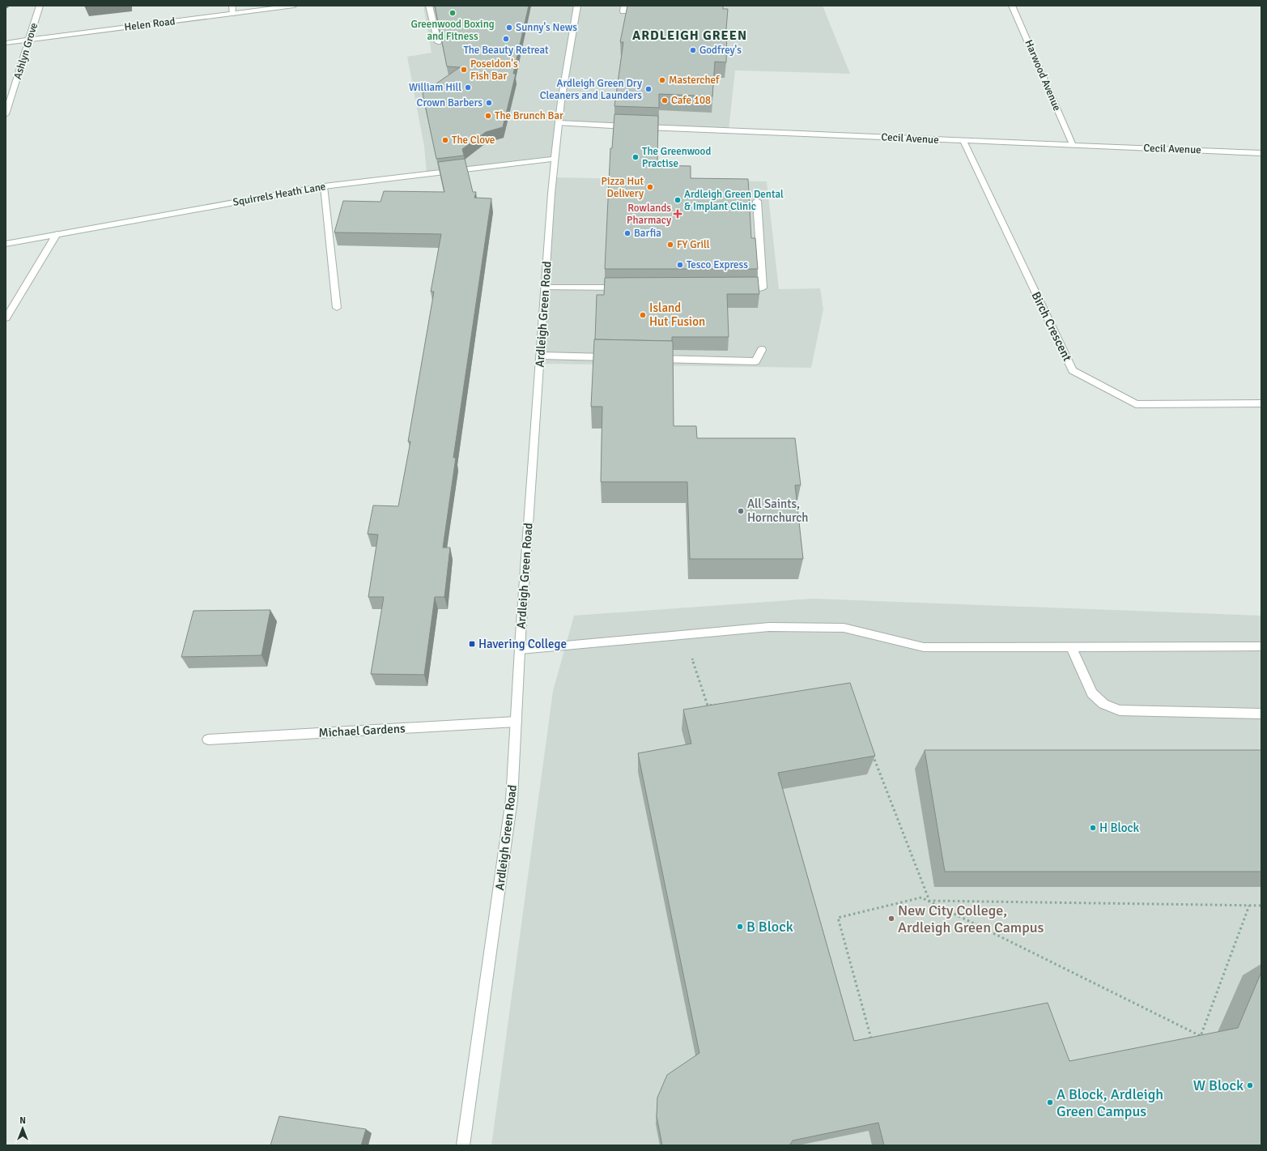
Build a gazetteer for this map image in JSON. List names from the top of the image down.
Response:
{
  "streets": {
    "street": [
      "Helen Road",
      "Ashlyn Grove",
      "Harwood Avenue",
      "Cecil Avenue",
      "Squirrels Heath Lane",
      "Ardleigh Green Road",
      "Birch Crescent",
      "Michael Gardens"
    ]
  },
  "crossings": [
    ["Helen Road", "Ashlyn Grove"],
    ["Harwood Avenue", "Cecil Avenue"],
    ["Cecil Avenue", "Ardleigh Green Road"],
    ["Cecil Avenue", "Birch Crescent"],
    ["Squirrels Heath Lane", "Ardleigh Green Road"],
    ["Ardleigh Green Road", "Michael Gardens"]
  ],
  "districts": ["ARDLEIGH GREEN"],
  "places": {
    "other": [
      "Greenwood Boxing and Fitness",
      "Sunny's News",
      "The Beauty Retreat",
      "Godfrey's",
      "Poseidon's Fish Bar",
      "Masterchef",
      "William Hill",
      "Ardleigh Green Dry Cleaners and Launders",
      "Cafe 108",
      "Crown Barbers",
      "The Brunch Bar",
      "The Clove",
      "The Greenwood Practise",
      "Pizza Hut Delivery",
      "Ardleigh Green Dental & Implant Clinic",
      "Barfia",
      "FY Grill",
      "Tesco Express",
      "Island Hut Fusion",
      "All Saints, Hornchurch",
      "H Block",
      "New City College, Ardleigh Green Campus",
      "B Block",
      "W Block",
      "A Block, Ardleigh Green Campus"
    ],
    "health": ["Rowlands Pharmacy"],
    "transit": ["Havering College"]
  },
  "north": "top"
}
